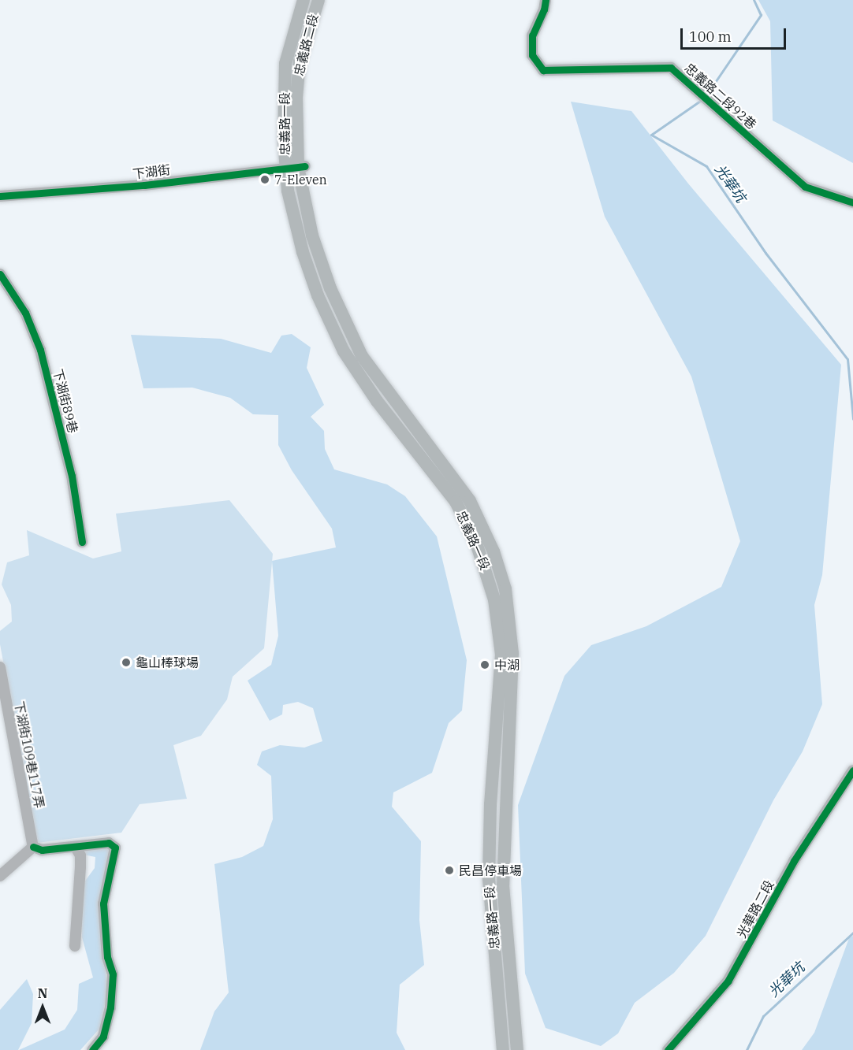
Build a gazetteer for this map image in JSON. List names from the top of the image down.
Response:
{
  "streets": {
    "main road": ["忠義路二段", "忠義路一段"],
    "street": [
      "忠義路二段92巷",
      "下湖街",
      "下湖街89巷",
      "下湖街109巷117弄",
      "光華路二段"
    ]
  },
  "crossings": [
    ["忠義路二段", "忠義路一段"],
    ["忠義路一段", "下湖街"]
  ],
  "water": ["光華坑"],
  "places": [
    "7-Eleven",
    "龜山棒球場",
    "中湖",
    "民昌停車場"
  ],
  "scale_bar": "100 m",
  "north": "top"
}
